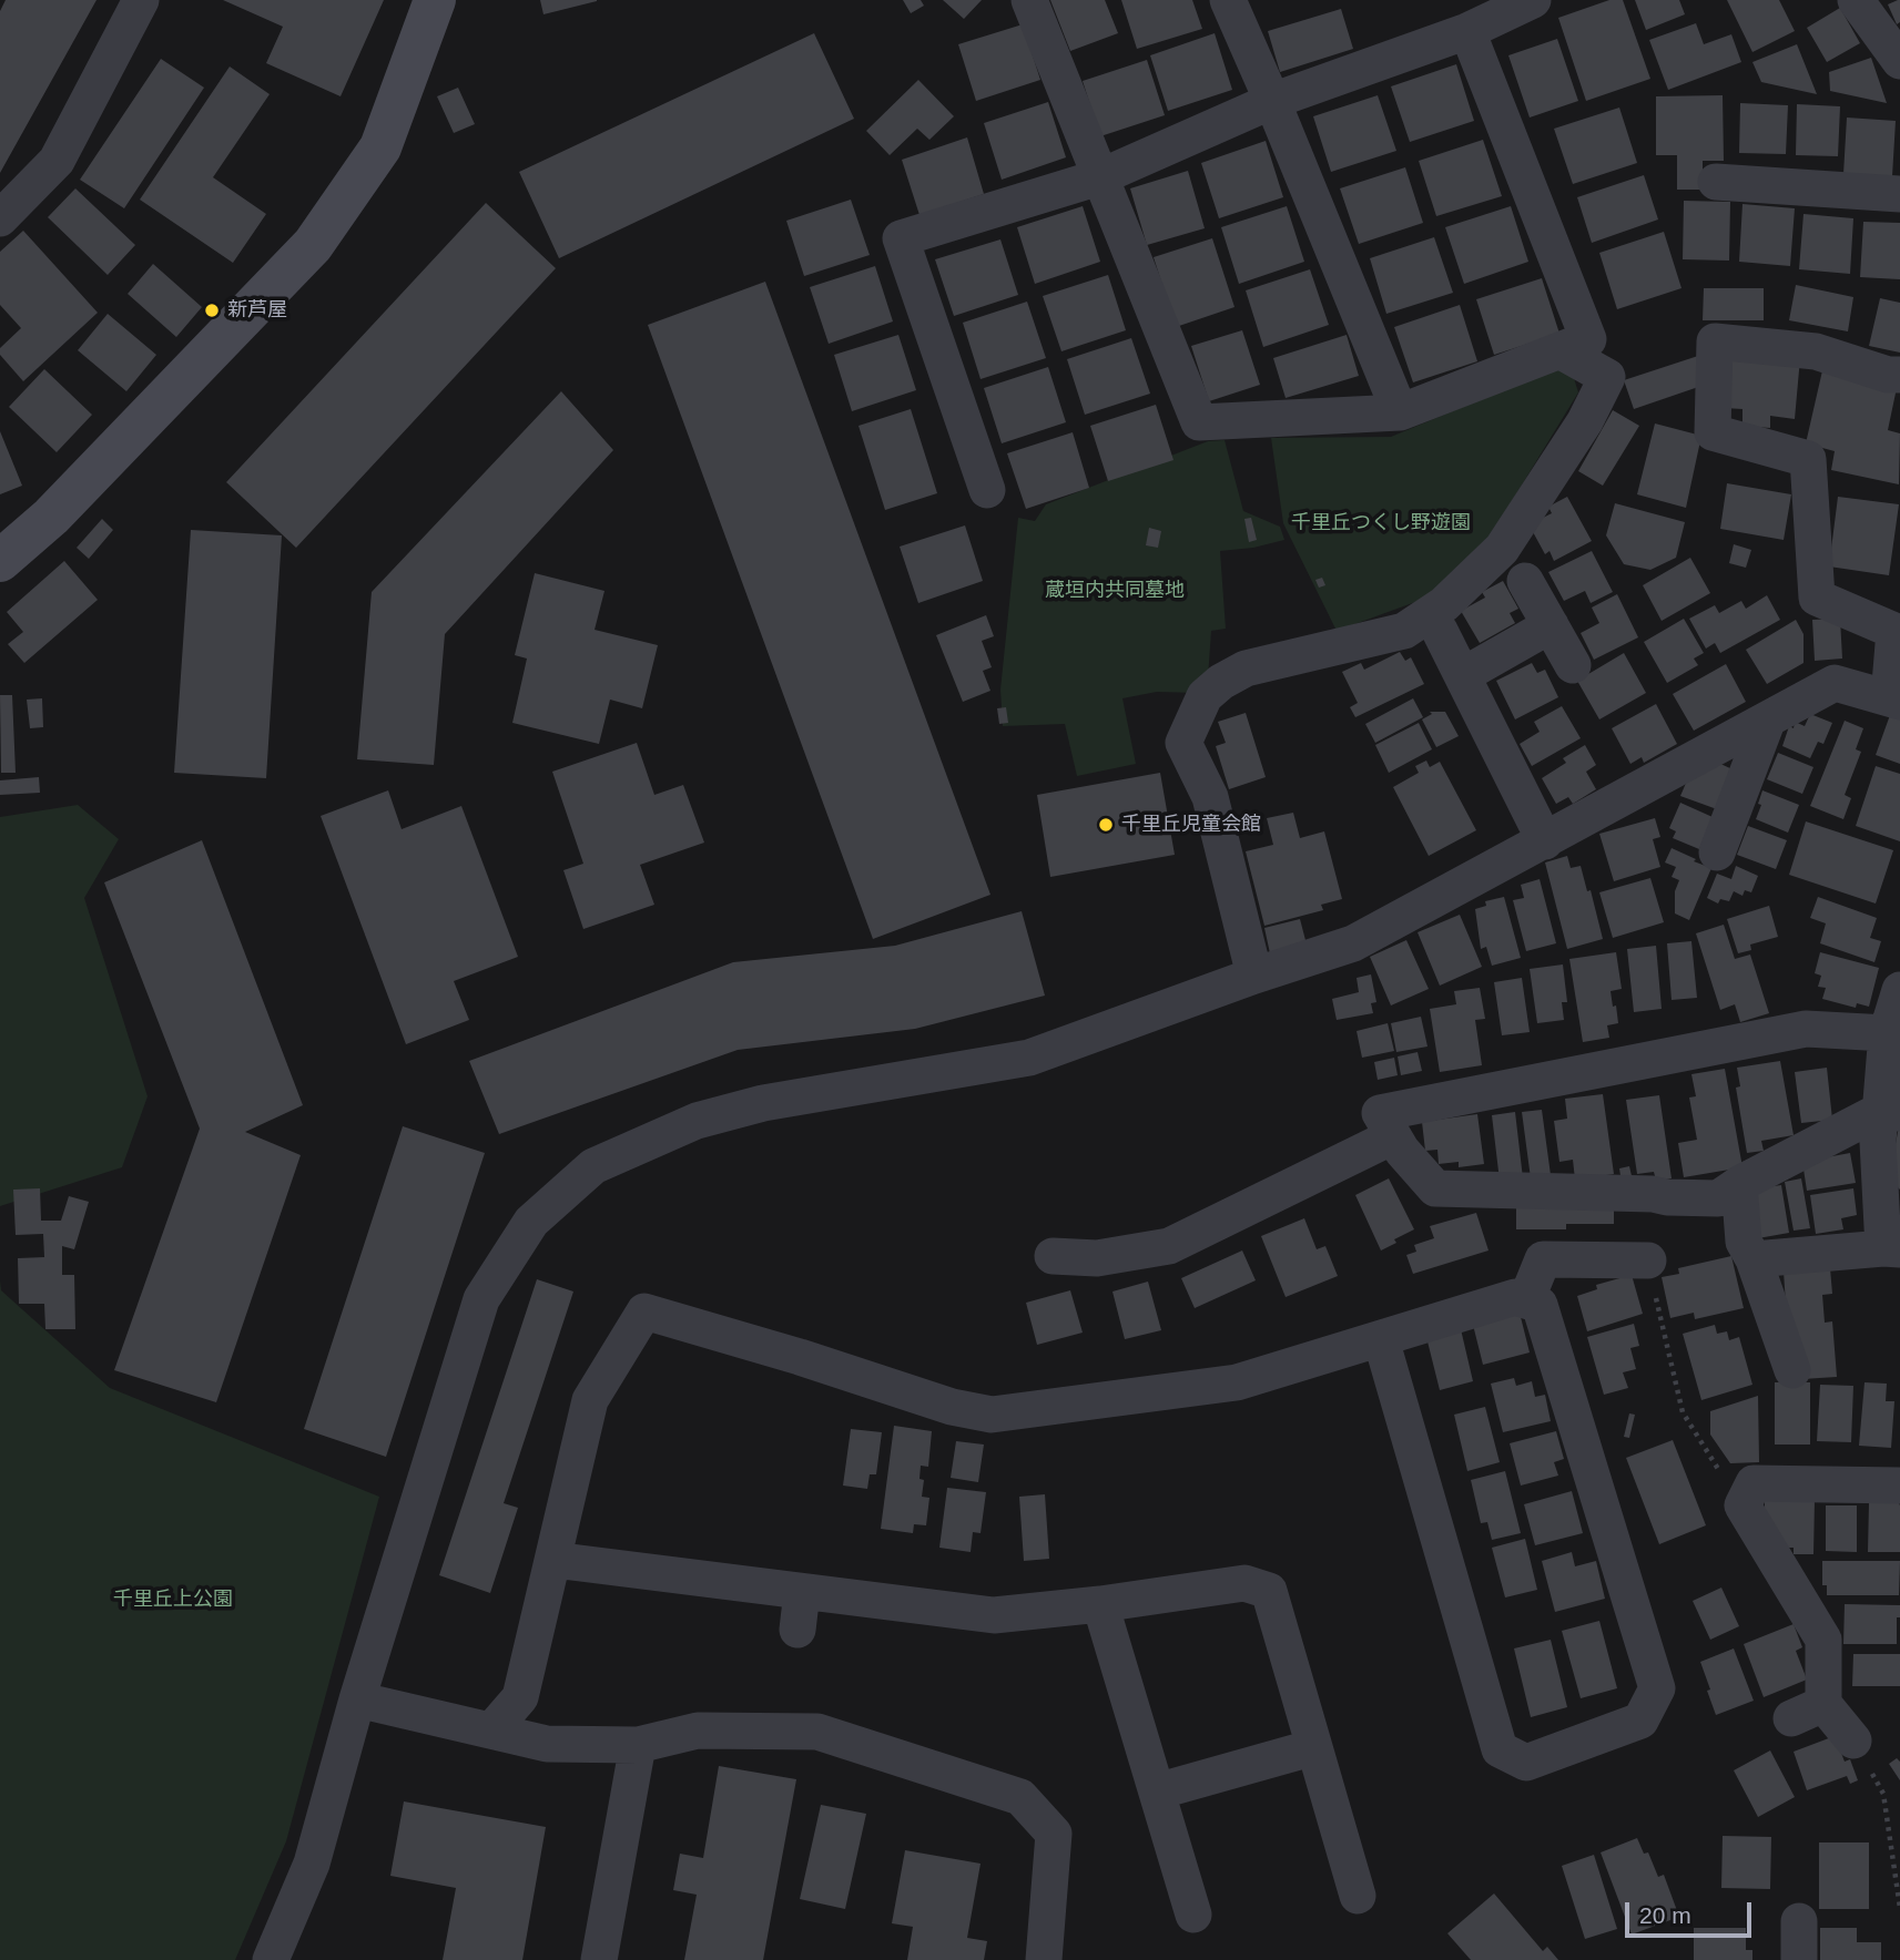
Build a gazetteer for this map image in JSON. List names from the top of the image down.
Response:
{
  "parks": ["千里丘つくし野遊園", "蔵垣内共同墓地", "千里丘上公園"],
  "places": ["新芦屋", "千里丘児童会館"],
  "scale_bar": "20 m"
}
